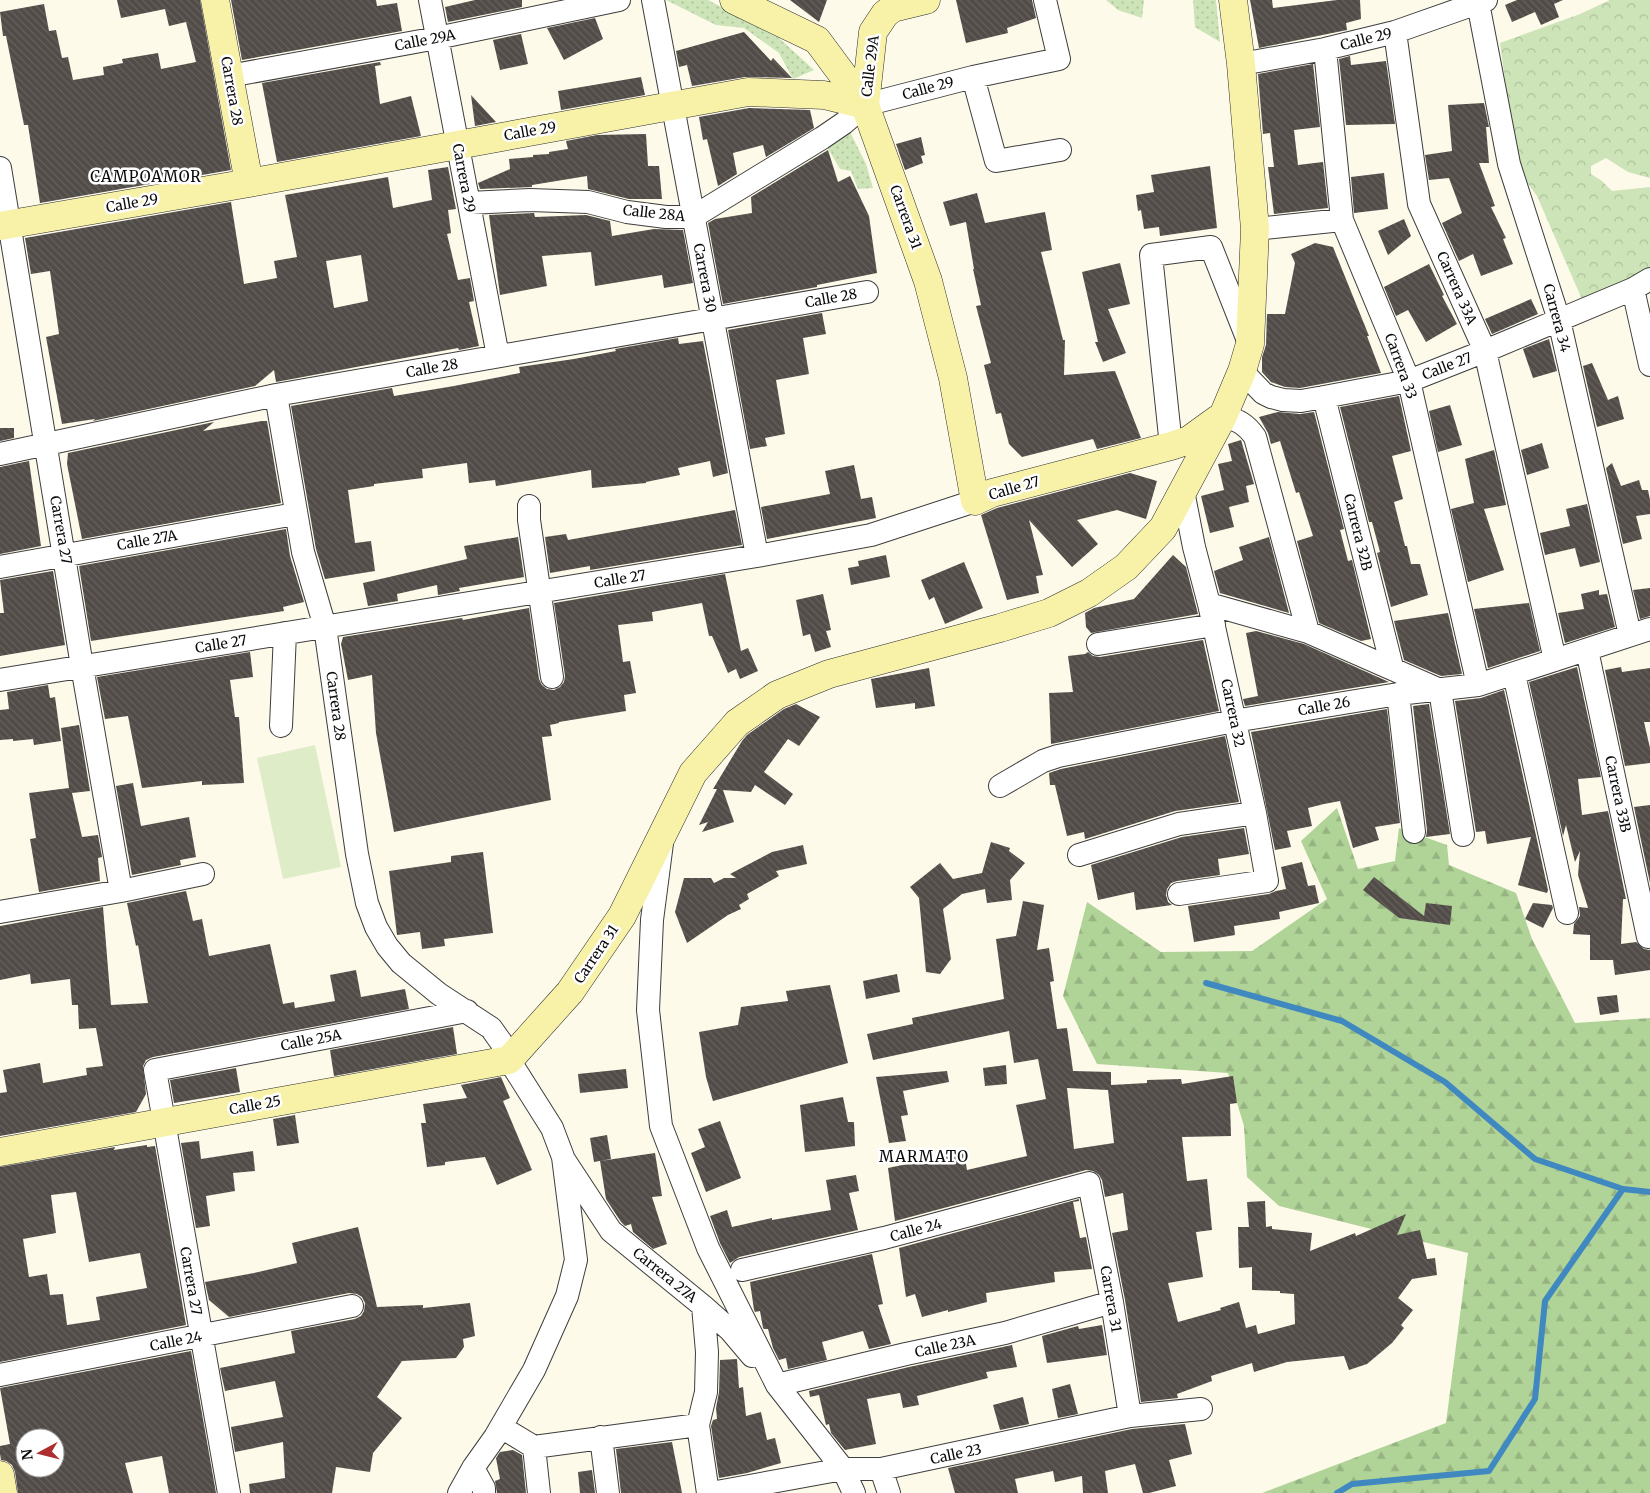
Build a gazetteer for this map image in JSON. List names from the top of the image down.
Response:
{
  "streets": {
    "street": [
      "Calle 29",
      "Calle 29A",
      "Carrera 28",
      "Carrera 29",
      "Calle 28A",
      "Carrera 31",
      "Carrera 30",
      "Carrera 33A",
      "Calle 28",
      "Carrera 34",
      "Carrera 33",
      "Calle 27",
      "Carrera 27",
      "Carrera 32B",
      "Calle 27A",
      "Calle 26",
      "Carrera 32",
      "Carrera 33B",
      "Calle 25A",
      "Calle 25",
      "Calle 24",
      "Carrera 27A",
      "Calle 23A",
      "Calle 23"
    ]
  },
  "crossings": [
    ["Calle 29", "Calle 29A"],
    ["Calle 29", "Carrera 28"],
    ["Calle 29", "Carrera 29"],
    ["Calle 29", "Calle 28A"],
    ["Calle 29", "Carrera 31"],
    ["Calle 29", "Carrera 30"],
    ["Calle 29", "Carrera 33A"],
    ["Calle 29", "Carrera 34"],
    ["Calle 29", "Carrera 33"],
    ["Calle 29", "Carrera 27"],
    ["Calle 29A", "Carrera 28"],
    ["Calle 29A", "Carrera 29"],
    ["Calle 29A", "Calle 28A"],
    ["Calle 29A", "Carrera 31"],
    ["Carrera 28", "Carrera 31"],
    ["Carrera 28", "Calle 28"],
    ["Carrera 28", "Calle 27"],
    ["Carrera 28", "Calle 27A"],
    ["Carrera 28", "Calle 25A"],
    ["Carrera 28", "Calle 25"],
    ["Carrera 28", "Carrera 27A"],
    ["Carrera 29", "Calle 28A"],
    ["Carrera 29", "Calle 28"],
    ["Calle 28A", "Carrera 31"],
    ["Calle 28A", "Carrera 30"],
    ["Carrera 31", "Calle 27"],
    ["Carrera 31", "Carrera 32"],
    ["Carrera 31", "Calle 25"],
    ["Carrera 31", "Calle 24"],
    ["Carrera 31", "Calle 23A"],
    ["Carrera 31", "Calle 23"],
    ["Carrera 30", "Calle 28"],
    ["Carrera 30", "Calle 27"],
    ["Carrera 33A", "Calle 27"],
    ["Carrera 33A", "Calle 26"],
    ["Calle 28", "Carrera 27"],
    ["Carrera 34", "Calle 27"],
    ["Carrera 34", "Calle 26"],
    ["Carrera 33", "Calle 27"],
    ["Carrera 33", "Calle 26"],
    ["Calle 27", "Carrera 27"],
    ["Calle 27", "Carrera 32B"],
    ["Carrera 27", "Calle 27A"],
    ["Carrera 27", "Calle 25A"],
    ["Carrera 27", "Calle 25"],
    ["Carrera 27", "Calle 24"],
    ["Calle 26", "Carrera 32"],
    ["Calle 26", "Carrera 33B"],
    ["Carrera 27A", "Calle 23A"]
  ],
  "districts": ["CAMPOAMOR", "MARMATO"],
  "north": "left"
}
